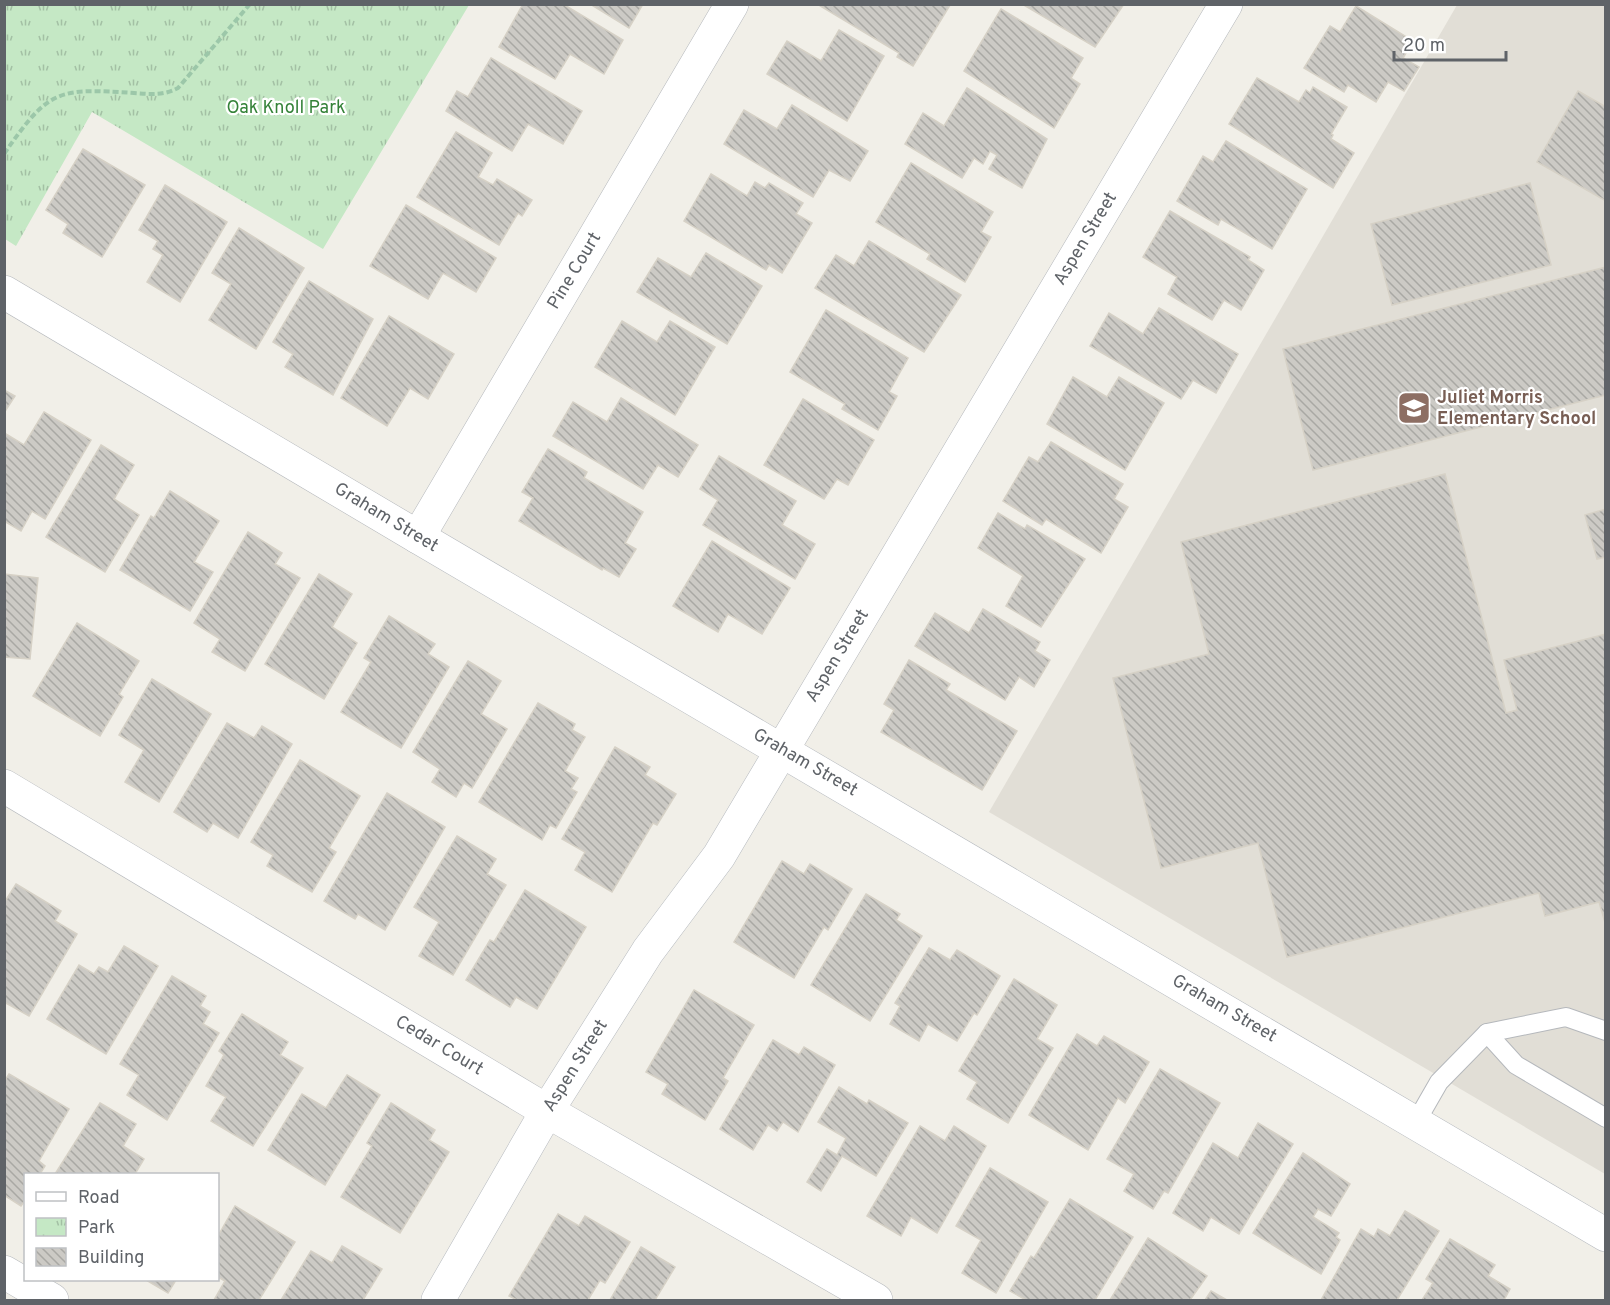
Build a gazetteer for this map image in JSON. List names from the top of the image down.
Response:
{
  "streets": {
    "street": [
      "Aspen Street",
      "Pine Court",
      "Graham Street",
      "Cedar Court"
    ]
  },
  "crossings": [
    ["Aspen Street", "Graham Street"],
    ["Aspen Street", "Cedar Court"],
    ["Pine Court", "Graham Street"]
  ],
  "parks": ["Oak Knoll Park"],
  "places": {
    "school or university": ["Juliet Morris Elementary School"]
  },
  "legend": ["Road", "Park", "Building"],
  "scale_bar": "20 m"
}
